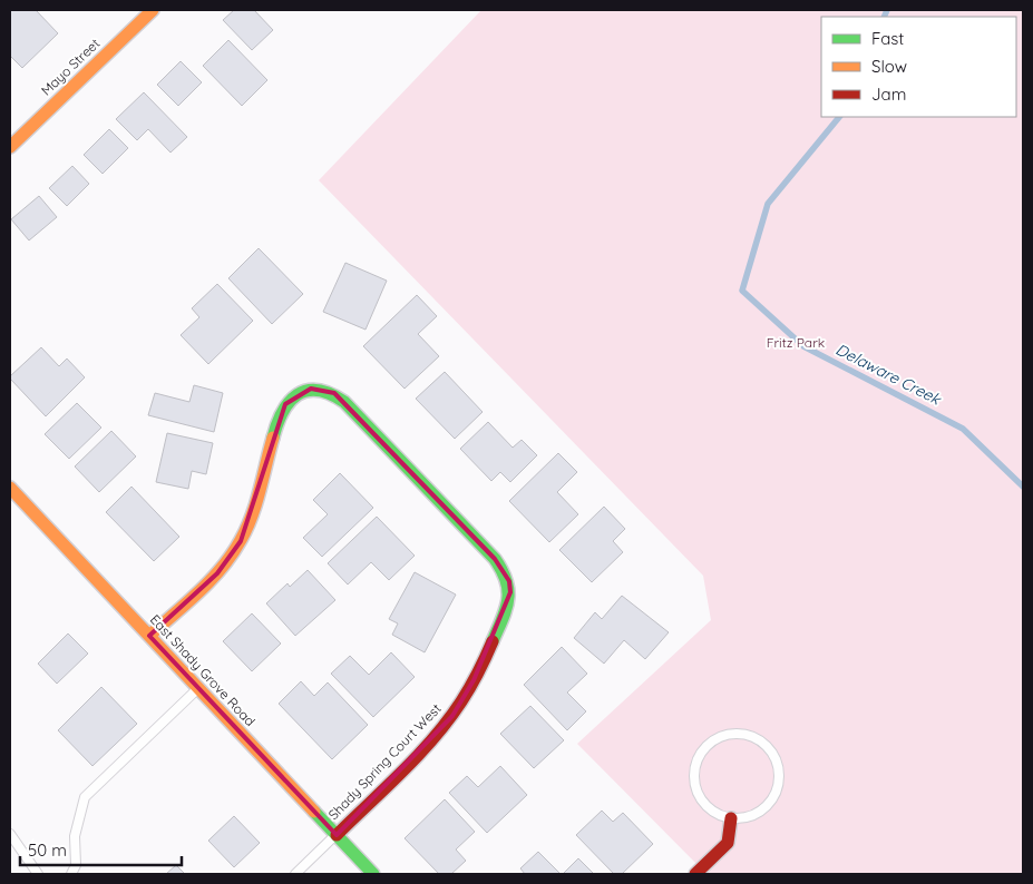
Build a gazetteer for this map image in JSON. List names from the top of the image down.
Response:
{
  "streets": {
    "street": ["Mayo Street", "East Shady Grove Road", "Shady Spring Court West"]
  },
  "crossings": [
    ["East Shady Grove Road", "Shady Spring Court West"]
  ],
  "water": ["Delaware Creek"],
  "parks": ["Fritz Park"],
  "legend": ["Fast", "Slow", "Jam"],
  "scale_bar": "50 m"
}
